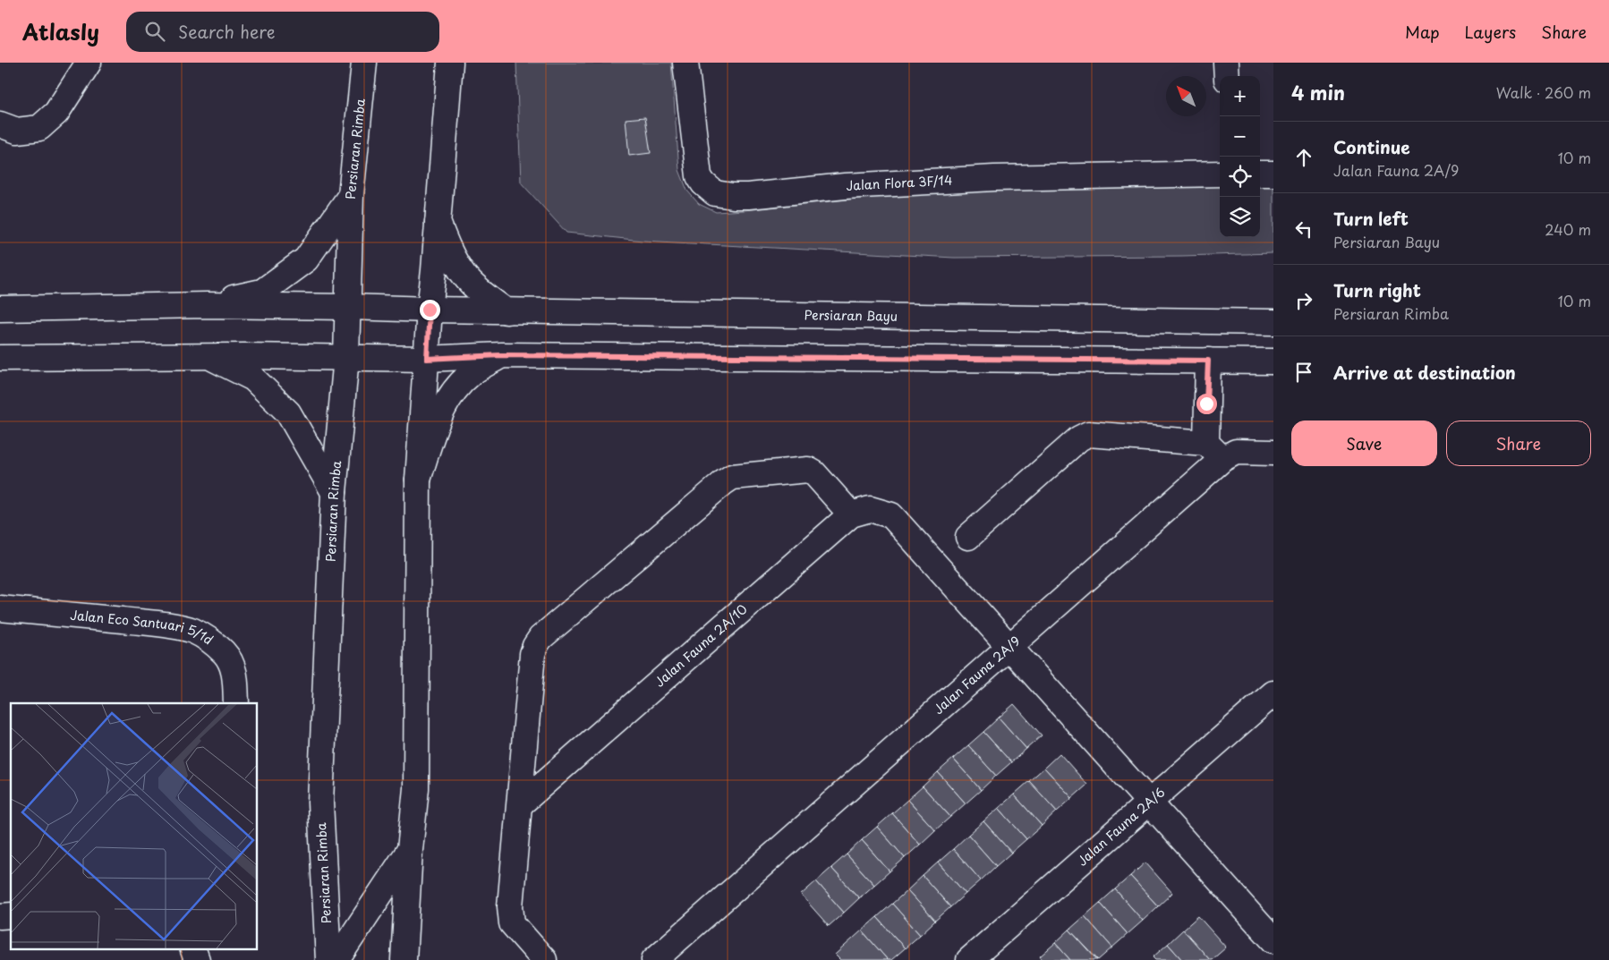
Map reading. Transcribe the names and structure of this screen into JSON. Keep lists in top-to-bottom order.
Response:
{
  "streets": {
    "street": [
      "Persiaran Rimba",
      "Jalan Flora 3F/14",
      "Persiaran Bayu",
      "Jalan Eco Santuari 5/1d",
      "Jalan Fauna 2A/10",
      "Jalan Fauna 2A/9",
      "Jalan Fauna 2A/6"
    ]
  },
  "crossings": [
    ["Persiaran Rimba", "Persiaran Bayu"]
  ],
  "north": "top left",
  "page": {
    "header": "Atlasly",
    "search": "Search here",
    "nav": ["Map", "Layers", "Share"],
    "heading": ["4 min", "Walk · 260 m"],
    "map_buttons": ["+", "−"],
    "list": [
      ["Continue", "Jalan Fauna 2A/9", "10 m"],
      ["Turn left", "Persiaran Bayu", "240 m"],
      ["Turn right", "Persiaran Rimba", "10 m"],
      "Arrive at destination"
    ],
    "buttons": ["Save", "Share"]
  }
}
